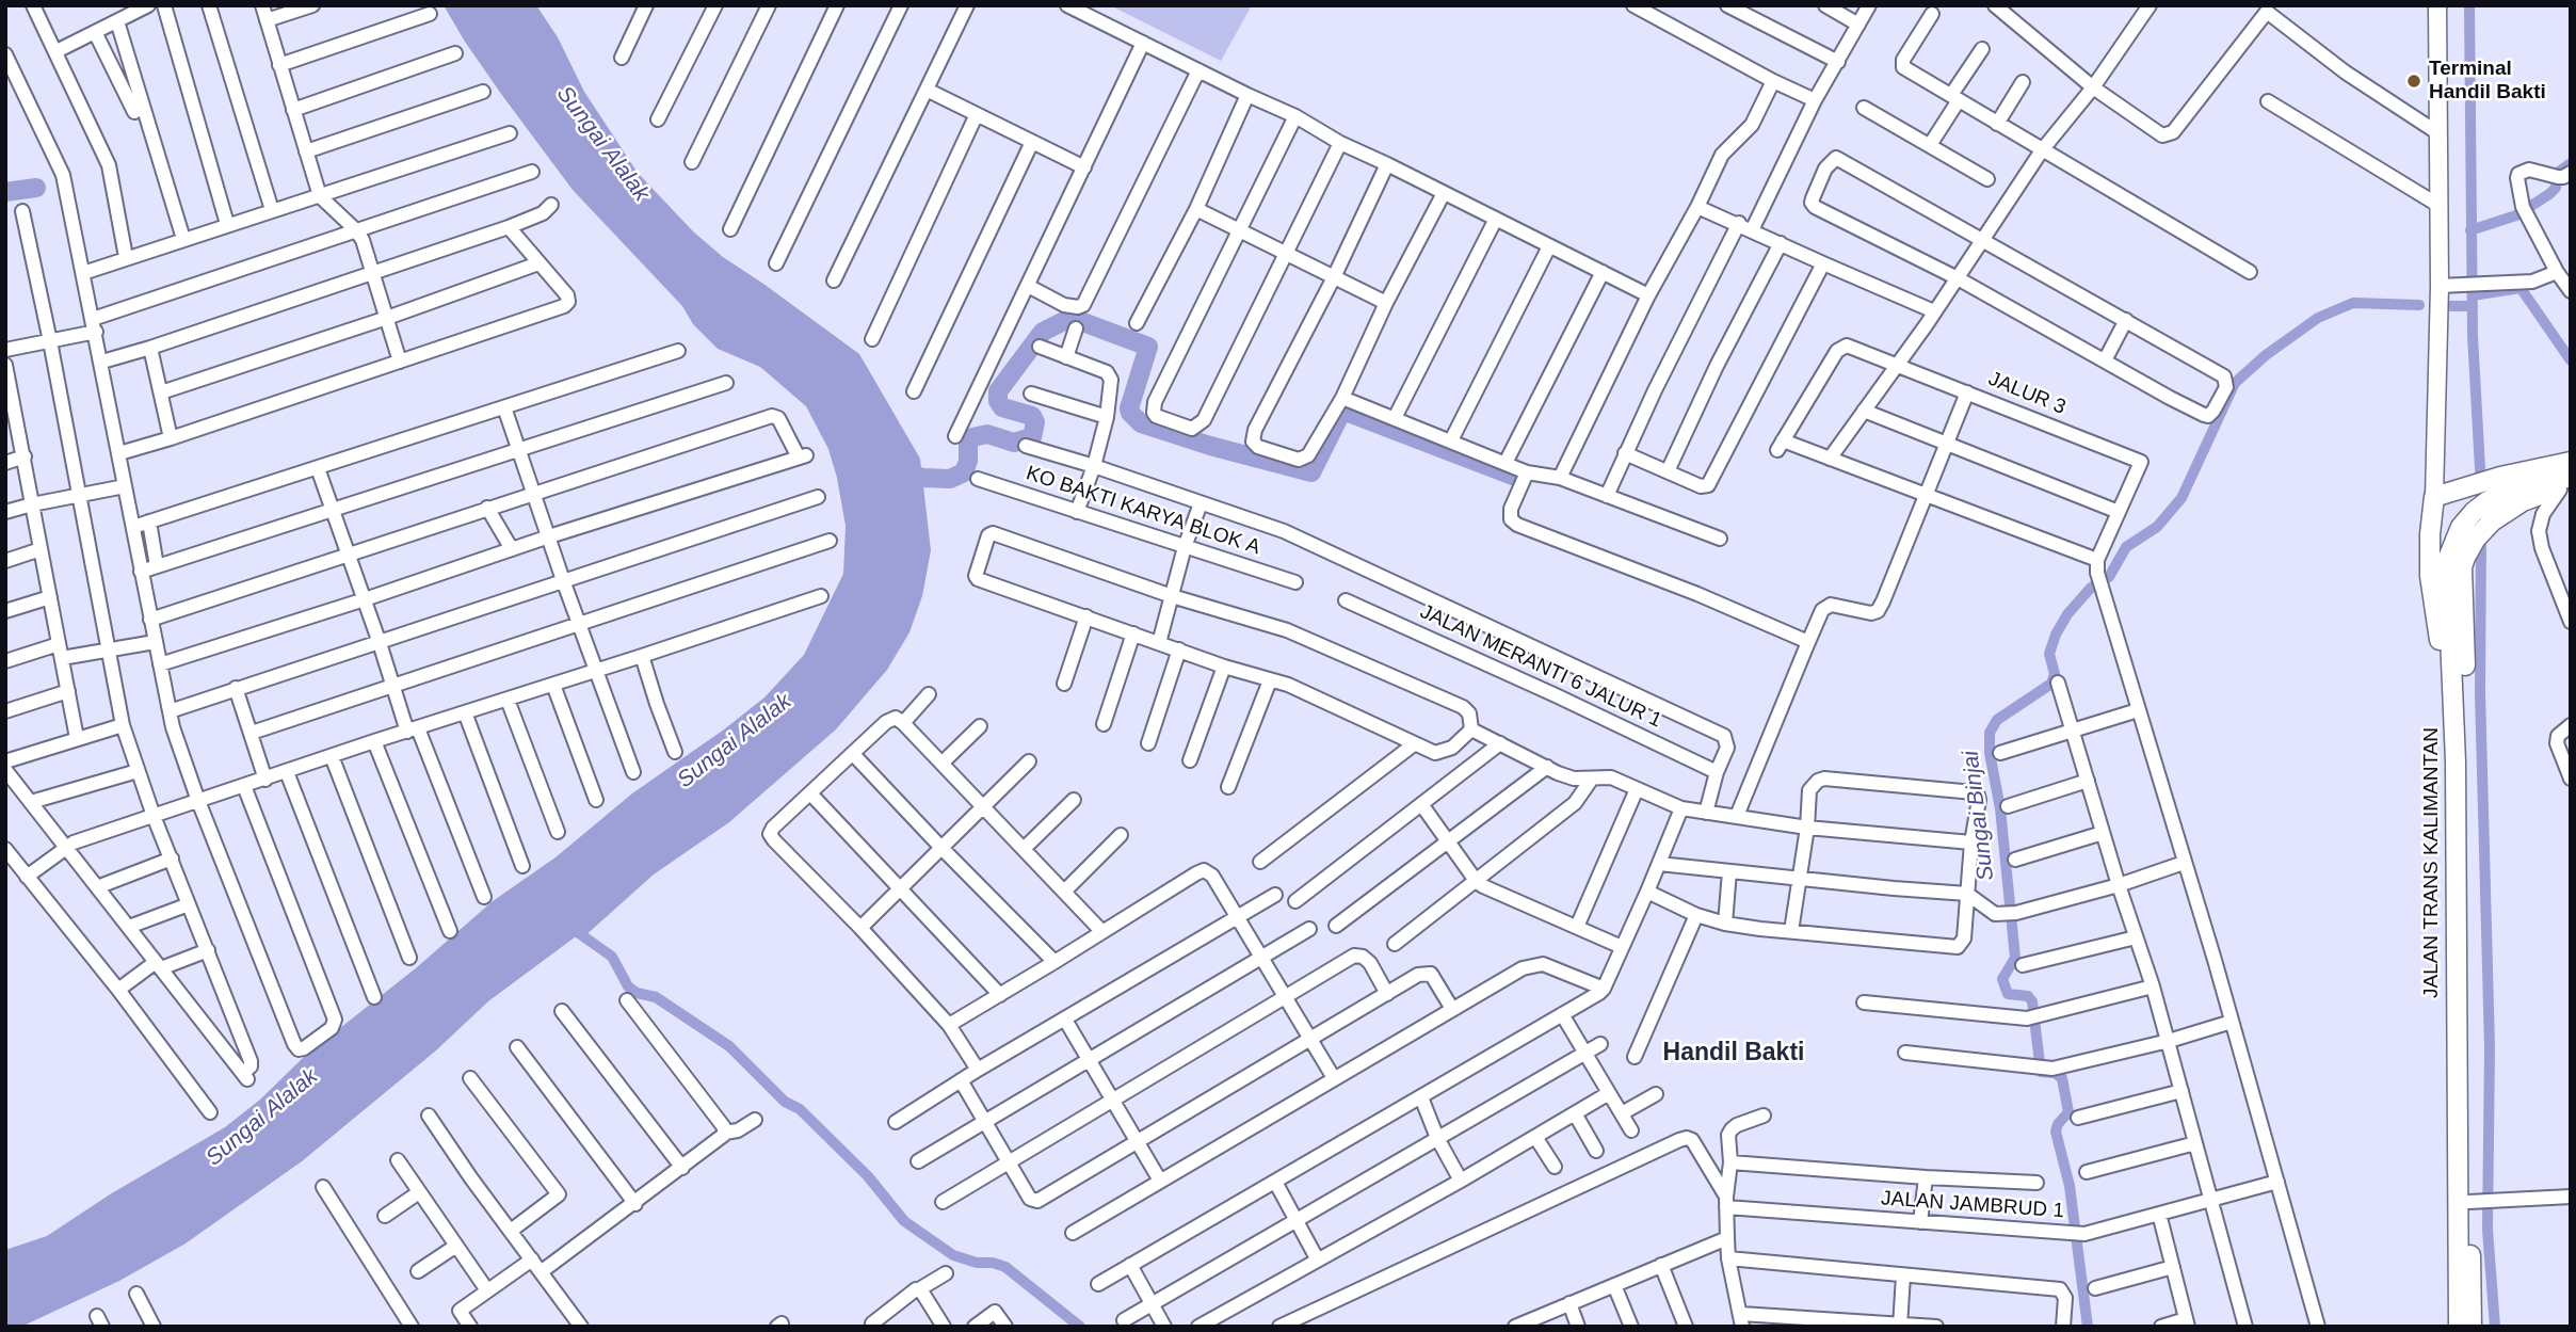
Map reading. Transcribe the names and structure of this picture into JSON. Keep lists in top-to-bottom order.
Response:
{
  "streets": {
    "highway": ["JALAN TRANS KALIMANTAN"],
    "street": [
      "JALUR 3",
      "KO BAKTI KARYA BLOK A",
      "JALAN MERANTI 6 JALUR 1",
      "JALAN JAMBRUD 1"
    ]
  },
  "districts": ["Handil Bakti"],
  "water": ["Sungai Alalak", "Sungai Binjai"],
  "places": ["Terminal Handil Bakti"]
}
